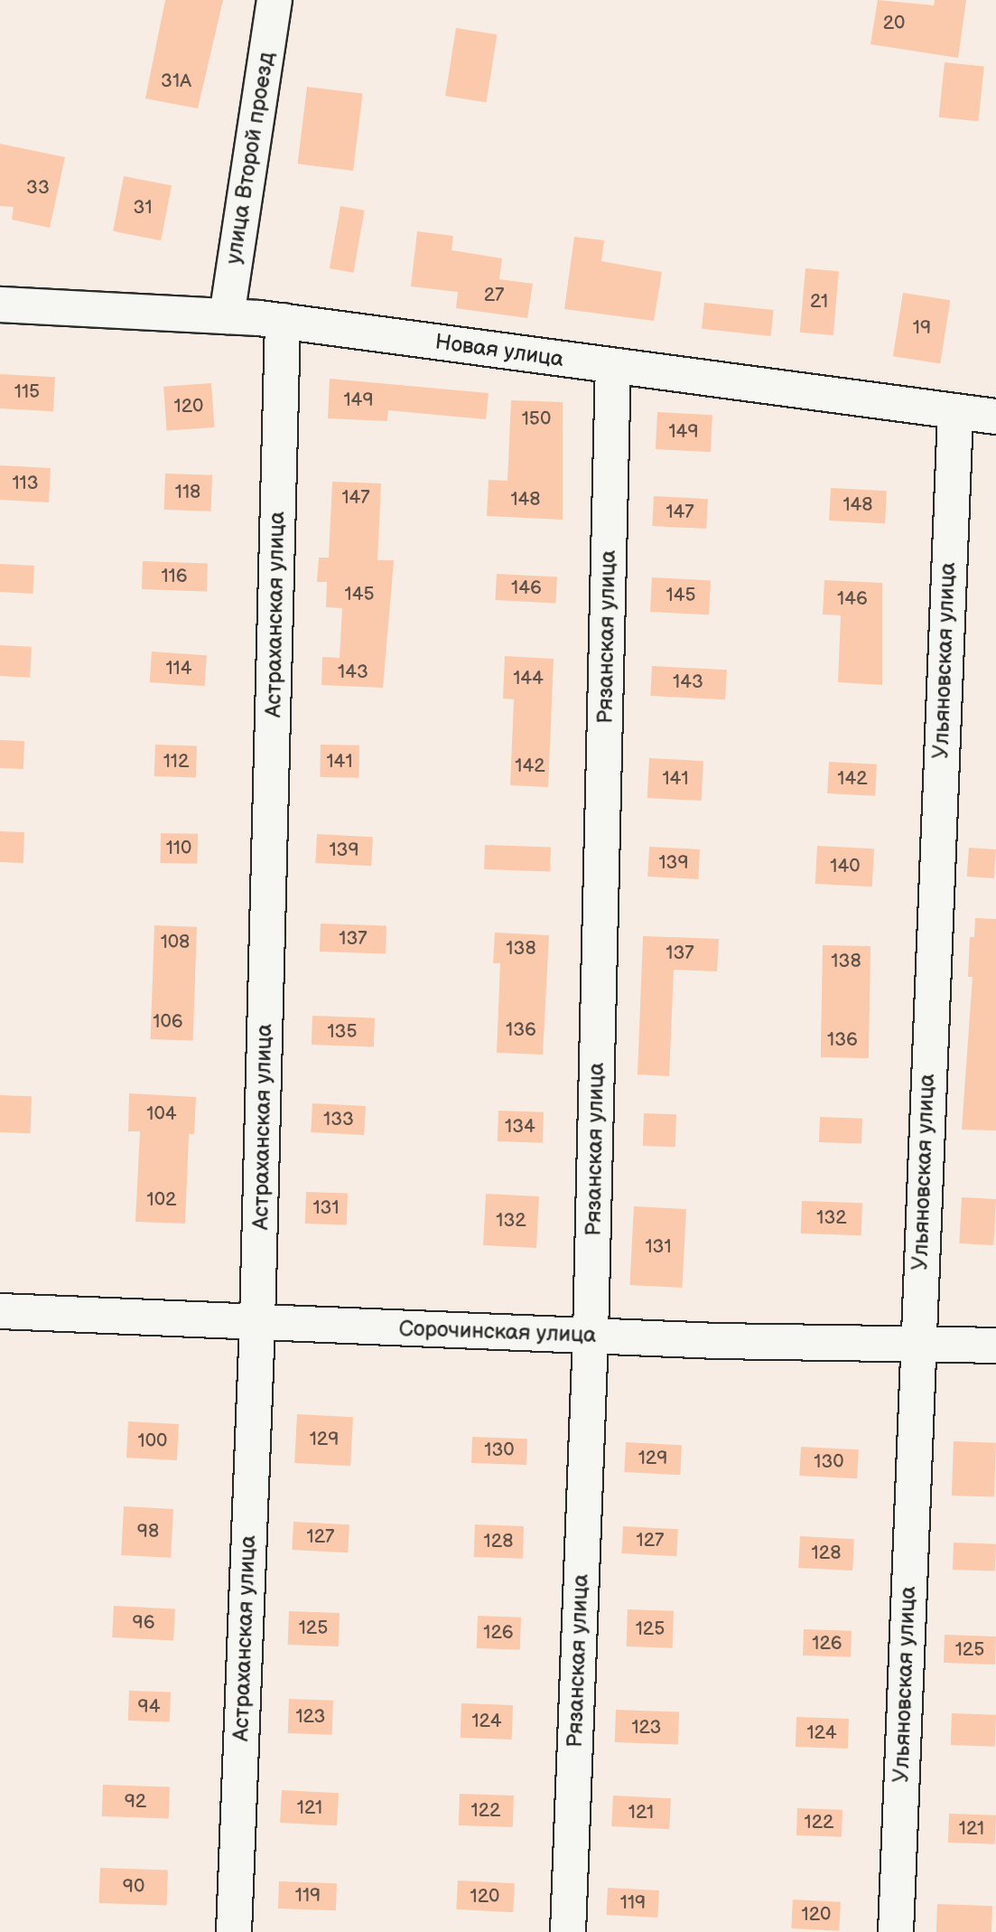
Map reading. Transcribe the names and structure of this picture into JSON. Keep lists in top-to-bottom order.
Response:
{
  "streets": {
    "street": [
      "улица Второй проезд",
      "Новая улица",
      "Астраханская улица",
      "Рязанская улица",
      "Ульяновская улица",
      "Сорочинская улица"
    ]
  },
  "crossings": [
    ["улица Второй проезд", "Новая улица"],
    ["Новая улица", "Астраханская улица"],
    ["Новая улица", "Рязанская улица"],
    ["Новая улица", "Ульяновская улица"],
    ["Астраханская улица", "Сорочинская улица"],
    ["Рязанская улица", "Сорочинская улица"],
    ["Ульяновская улица", "Сорочинская улица"]
  ],
  "house_numbers": [
    "20",
    "31А",
    "33",
    "31",
    "27",
    "21",
    "19",
    "115",
    "149",
    "120",
    "150",
    "149",
    "113",
    "118",
    "147",
    "148",
    "148",
    "147",
    "116",
    "146",
    "145",
    "145",
    "146",
    "114",
    "143",
    "144",
    "143",
    "112",
    "141",
    "142",
    "141",
    "142",
    "110",
    "139",
    "139",
    "140",
    "137",
    "108",
    "138",
    "137",
    "138",
    "106",
    "136",
    "135",
    "136",
    "104",
    "133",
    "134",
    "102",
    "131",
    "132",
    "132",
    "131",
    "129",
    "100",
    "130",
    "129",
    "130",
    "98",
    "127",
    "127",
    "128",
    "128",
    "96",
    "125",
    "125",
    "126",
    "126",
    "125",
    "94",
    "123",
    "124",
    "123",
    "124",
    "92",
    "121",
    "122",
    "121",
    "122",
    "121",
    "90",
    "119",
    "120",
    "119",
    "120"
  ]
}
